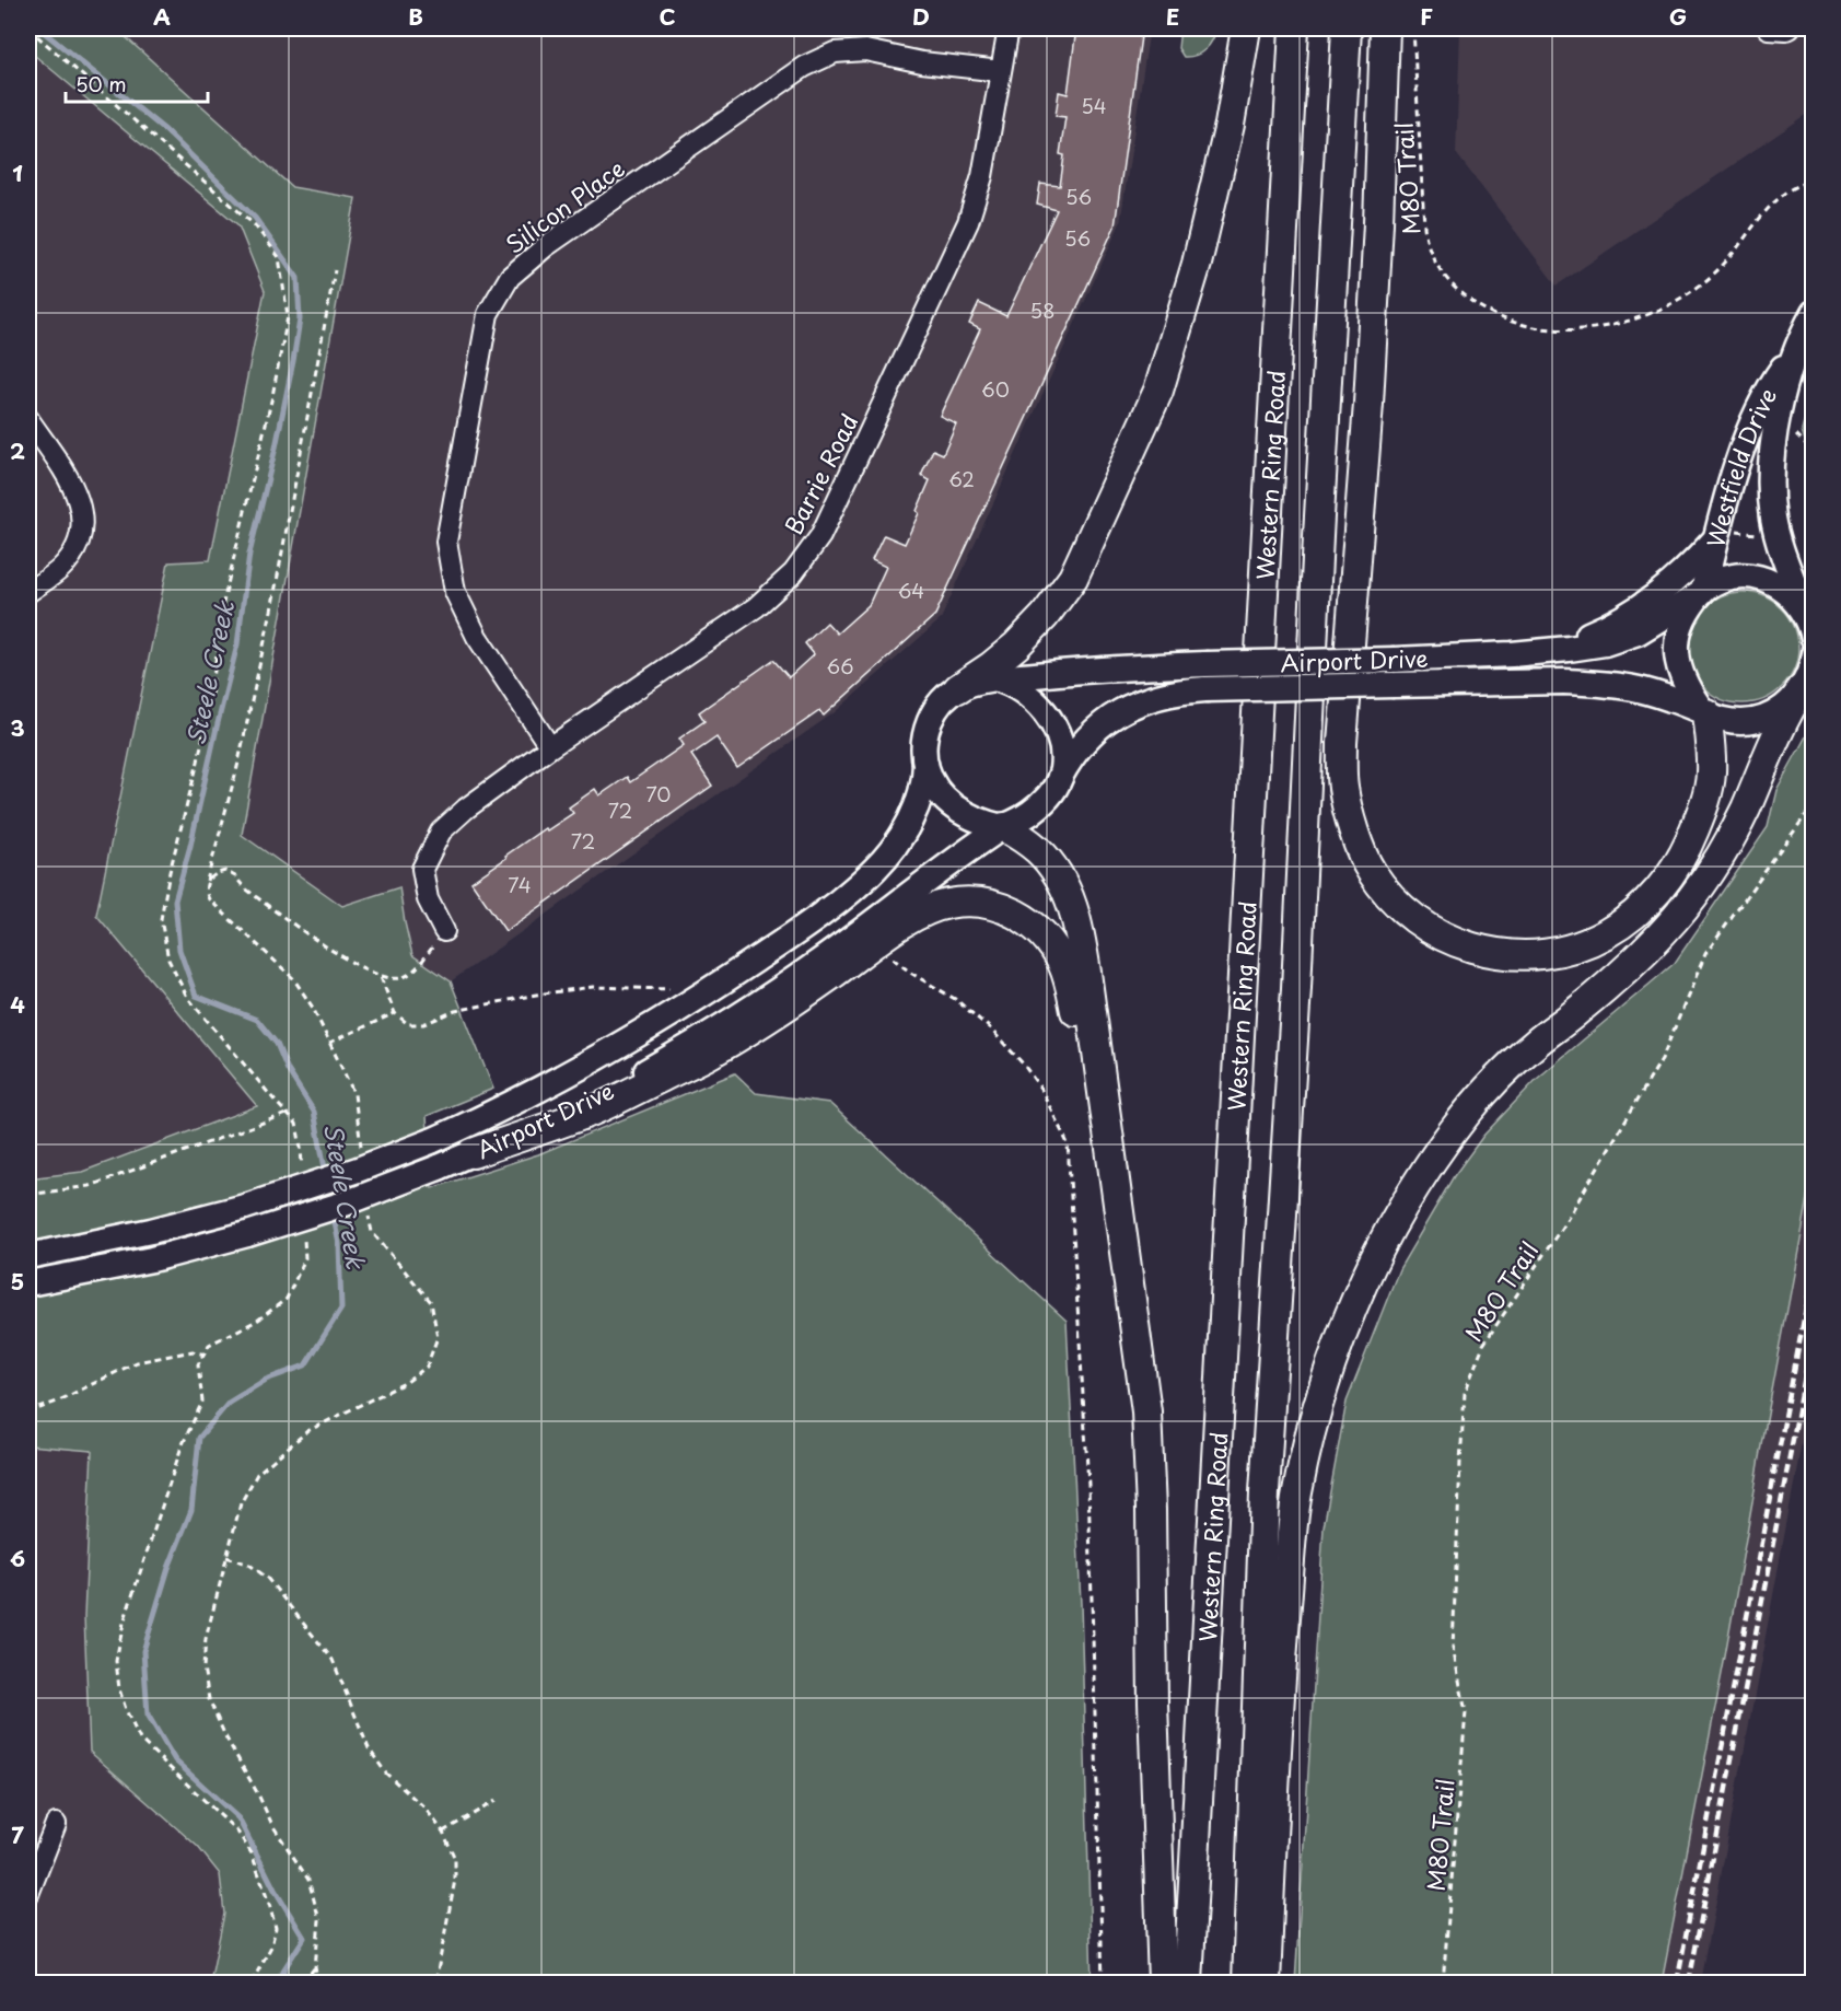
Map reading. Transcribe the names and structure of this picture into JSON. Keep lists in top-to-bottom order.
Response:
{
  "streets": {
    "highway": ["Western Ring Road"],
    "main road": ["Westfield Drive", "Airport Drive"],
    "street": ["Silicon Place", "Barrie Road"],
    "path": ["M80 Trail"]
  },
  "crossings": [
    ["Silicon Place", "Barrie Road"],
    ["Westfield Drive", "Airport Drive"]
  ],
  "water": ["Steele Creek"],
  "house_numbers": [
    "54",
    "56",
    "56",
    "58",
    "60",
    "62",
    "64",
    "66",
    "70",
    "72",
    "72",
    "74"
  ],
  "scale_bar": "50 m",
  "grid": {
    "columns": [
      "A",
      "B",
      "C",
      "D",
      "E",
      "F",
      "G"
    ],
    "rows": [
      "1",
      "2",
      "3",
      "4",
      "5",
      "6",
      "7"
    ]
  }
}
